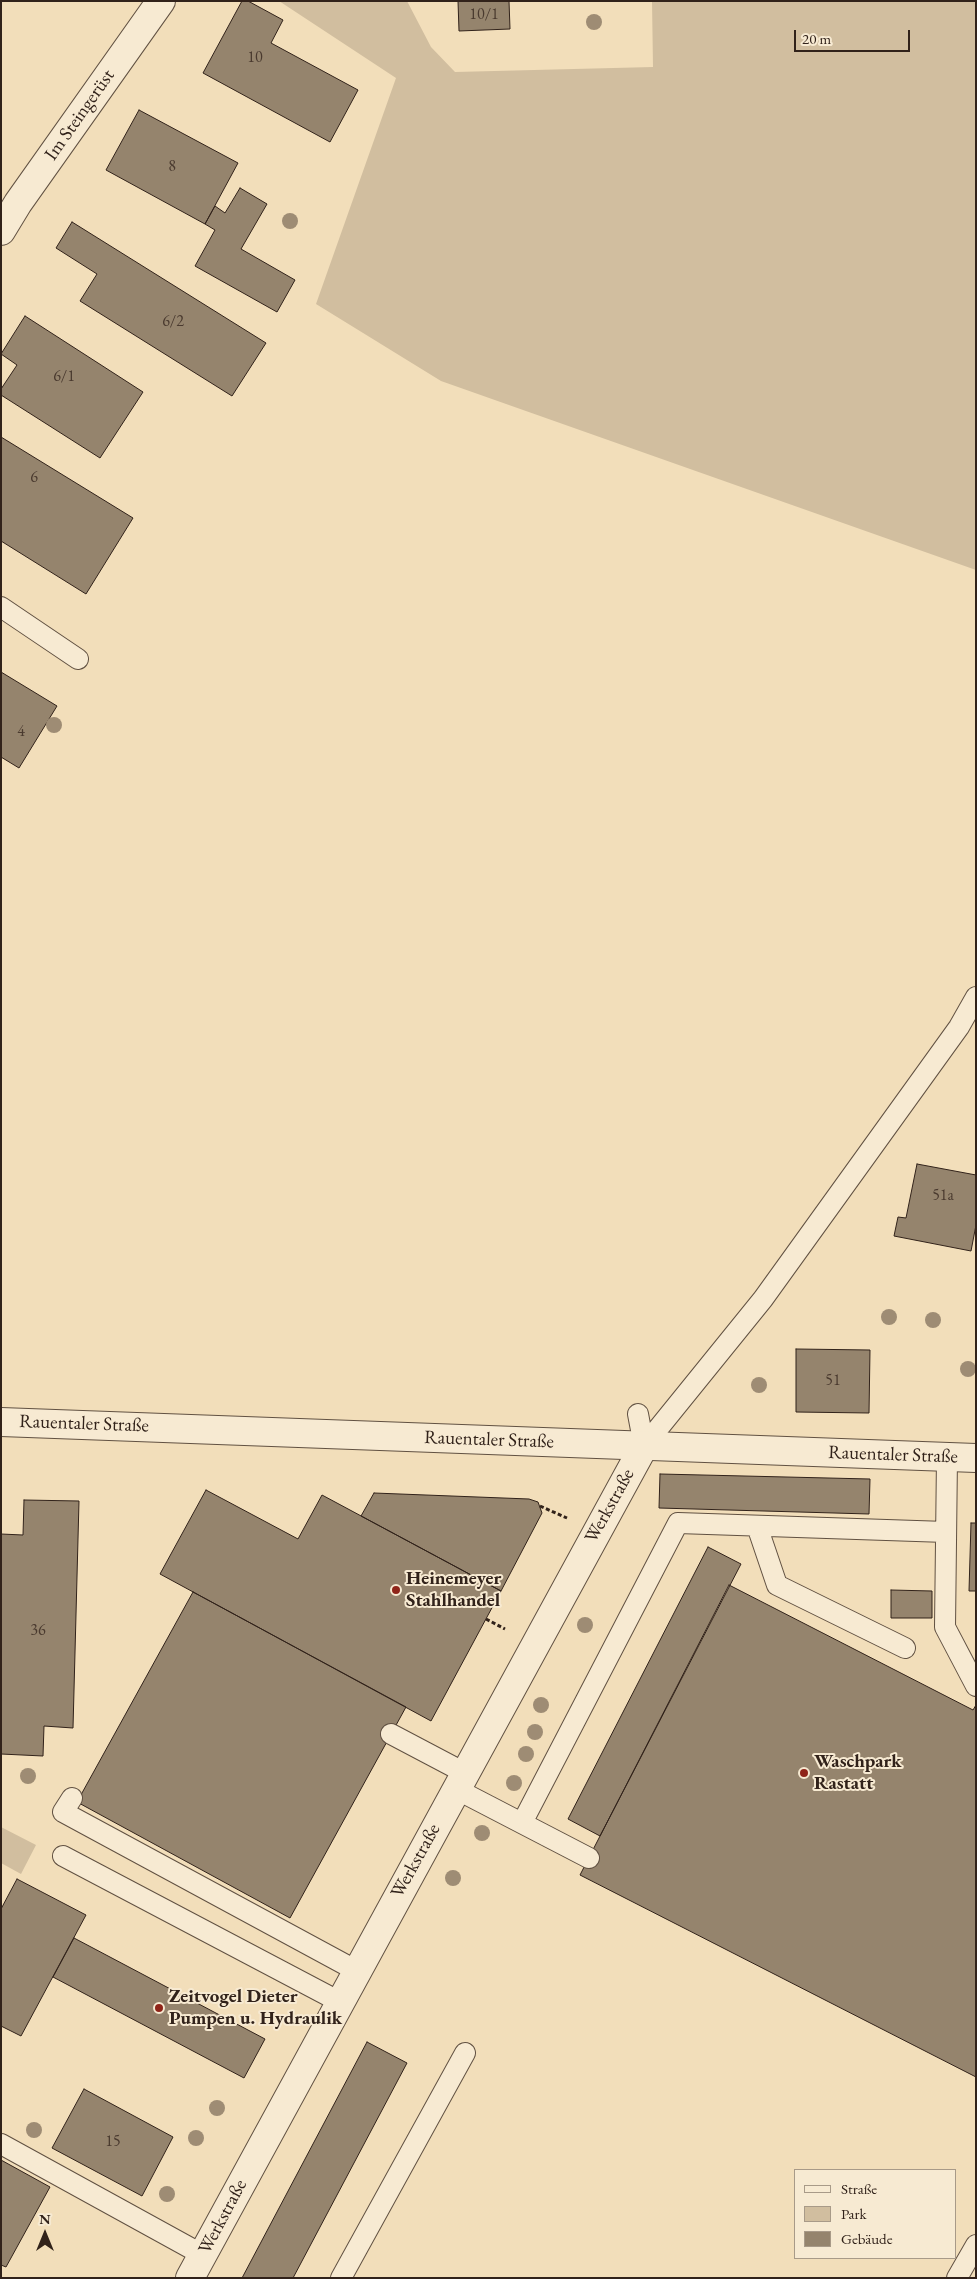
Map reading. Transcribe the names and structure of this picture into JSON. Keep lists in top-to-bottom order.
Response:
{
  "streets": {
    "street": ["Im Steingerüst", "Rauentaler Straße", "Werkstraße"]
  },
  "crossings": [
    ["Rauentaler Straße", "Werkstraße"]
  ],
  "places": ["Heinemeyer Stahlhandel", "Waschpark Rastatt", "Zeitvogel Dieter Pumpen u. Hydraulik"],
  "house_numbers": [
    "10/1",
    "10",
    "8",
    "6/2",
    "6/1",
    "6",
    "4",
    "51a",
    "51",
    "36",
    "15"
  ],
  "legend": ["Straße", "Park", "Gebäude"],
  "scale_bar": "20 m",
  "north": "top"
}
